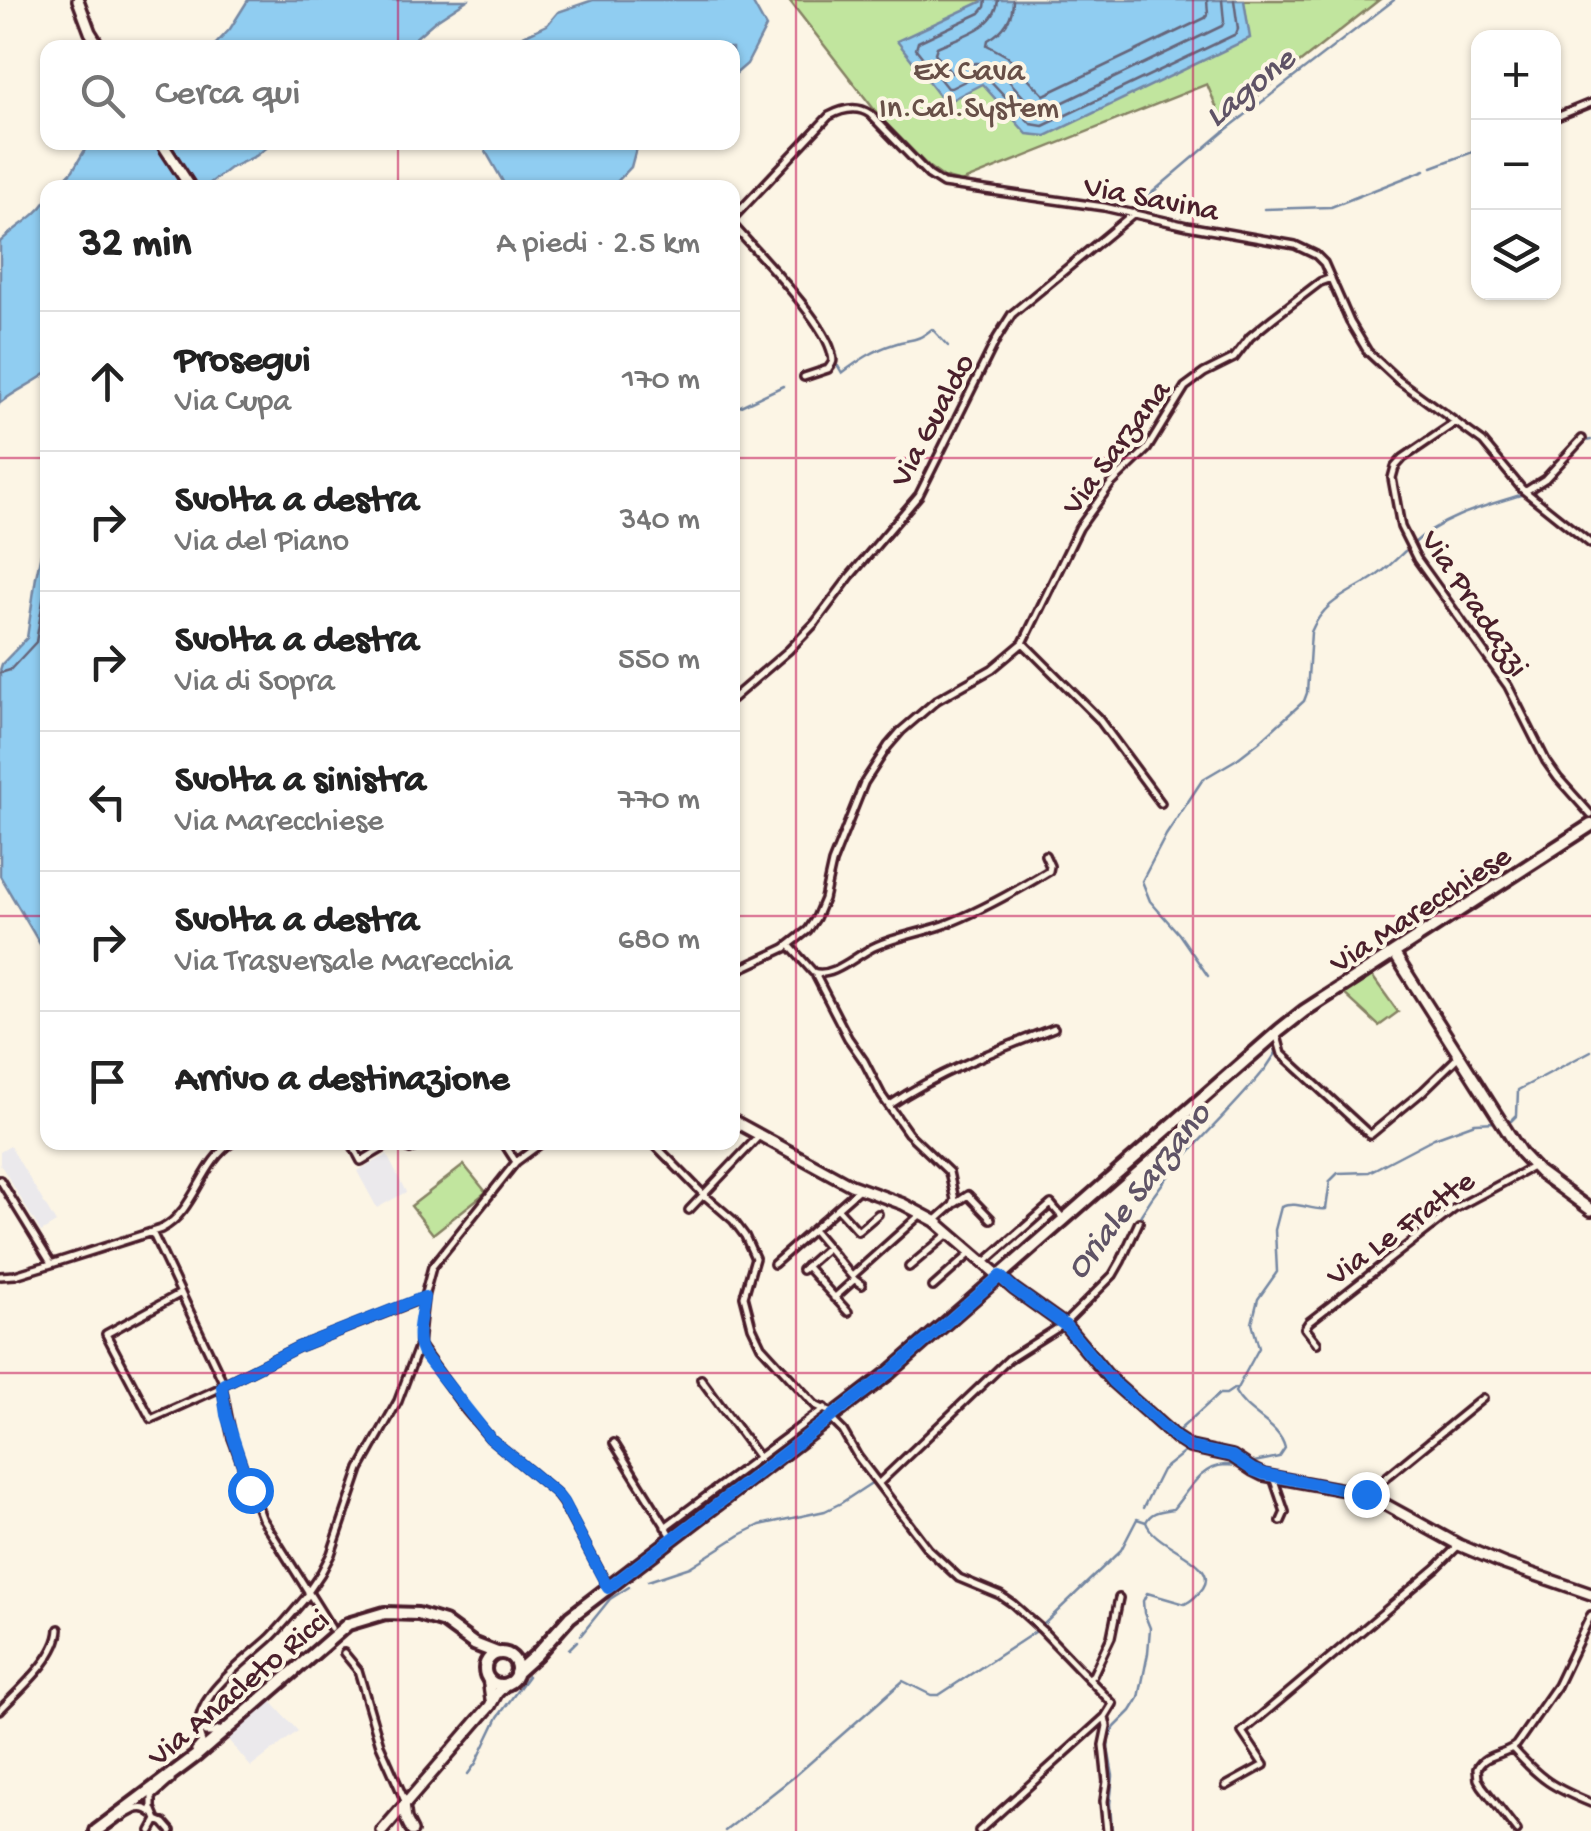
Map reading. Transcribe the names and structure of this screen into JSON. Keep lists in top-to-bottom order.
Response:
{
  "streets": {
    "main road": ["Via Marecchiese", "Via Anacleto Ricci"],
    "street": [
      "Via Savina",
      "Via Gualdo",
      "Via Sarzana",
      "Via Pradazzi",
      "Via Le Fratte"
    ]
  },
  "crossings": [
    ["Via Savina", "Via Gualdo"],
    ["Via Savina", "Via Sarzana"],
    ["Via Savina", "Via Pradazzi"],
    ["Via Marecchiese", "Via Anacleto Ricci"]
  ],
  "water": ["Lagone", "Oriale Sarzano"],
  "parks": ["Ex Cava In.Cal.System"],
  "page": {
    "map_buttons": ["+", "−"],
    "search": "Cerca qui",
    "heading": ["32 min", "A piedi · 2.5 km"],
    "list": [
      ["Prosegui", "Via Cupa", "170 m"],
      ["Svolta a destra", "Via del Piano", "340 m"],
      ["Svolta a destra", "Via di Sopra", "550 m"],
      ["Svolta a sinistra", "Via Marecchiese", "770 m"],
      ["Svolta a destra", "Via Trasversale Marecchia", "680 m"],
      "Arrivo a destinazione"
    ]
  }
}
